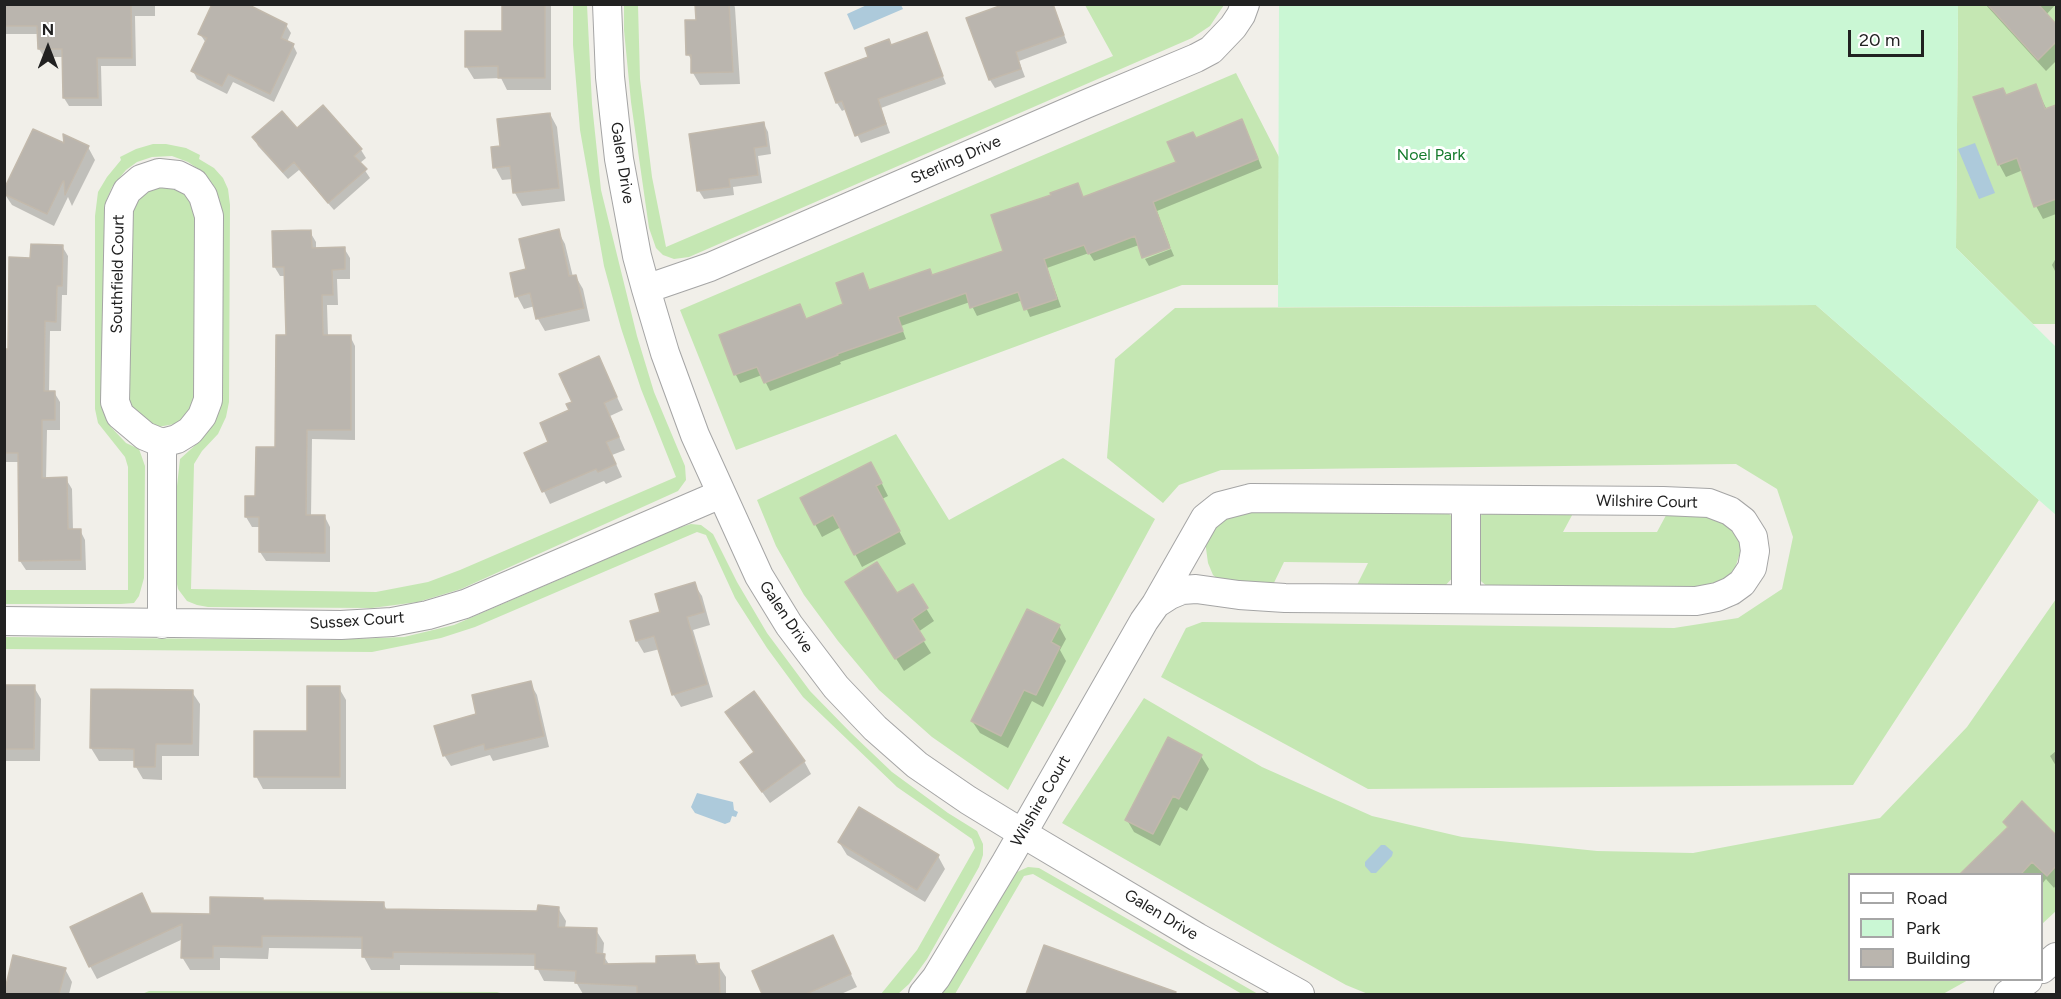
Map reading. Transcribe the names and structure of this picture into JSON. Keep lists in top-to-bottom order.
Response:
{
  "streets": {
    "street": [
      "Sterling Drive",
      "Galen Drive",
      "Southfield Court",
      "Wilshire Court",
      "Sussex Court"
    ]
  },
  "crossings": [
    ["Sterling Drive", "Galen Drive"],
    ["Galen Drive", "Wilshire Court"],
    ["Galen Drive", "Sussex Court"]
  ],
  "parks": ["Noel Park"],
  "legend": ["Road", "Park", "Building"],
  "scale_bar": "20 m",
  "north": "top"
}
